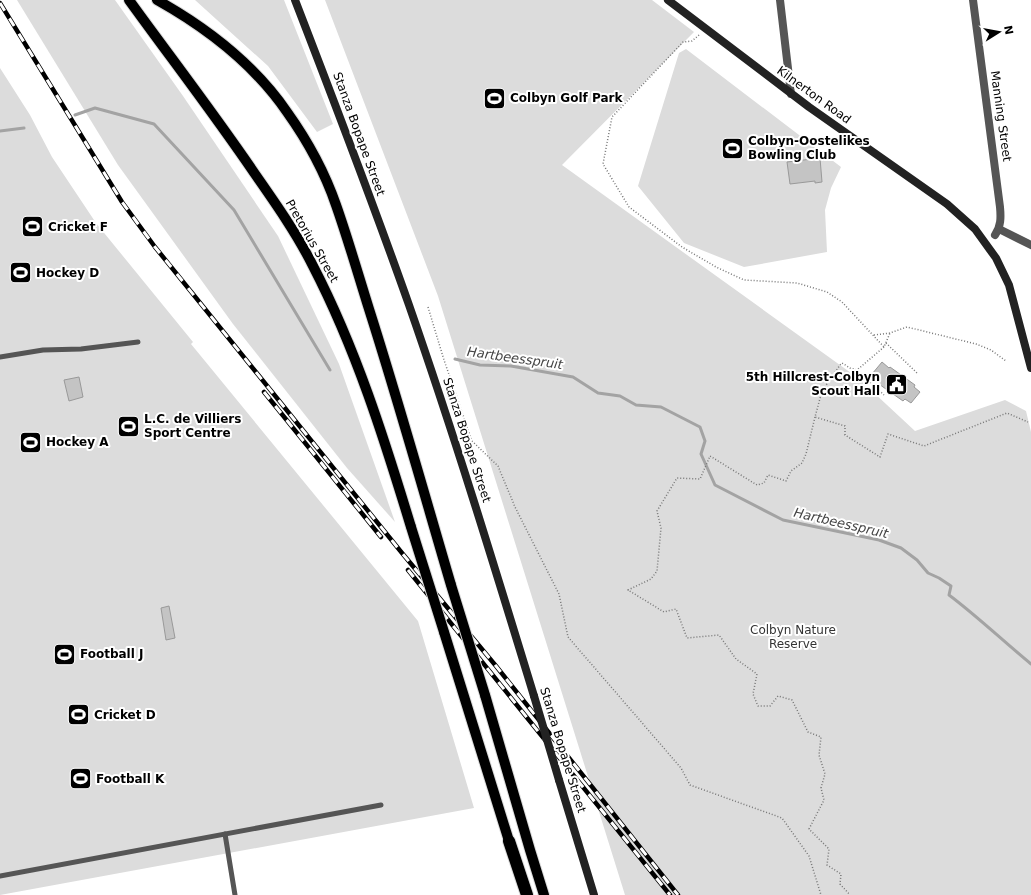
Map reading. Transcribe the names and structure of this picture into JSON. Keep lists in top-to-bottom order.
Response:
{
  "streets": {
    "main road": ["Kilnerton Road", "Stanza Bopape Street", "Pretorius Street"],
    "street": ["Manning Street"]
  },
  "water": ["Hartbeesspruit"],
  "parks": ["Colbyn Nature Reserve"],
  "places": {
    "sports": [
      "Colbyn Golf Park",
      "Colbyn-Oostelikes Bowling Club",
      "Cricket F",
      "Hockey D",
      "L.C. de Villiers Sport Centre",
      "Hockey A",
      "Football J",
      "Cricket D",
      "Football K"
    ],
    "public building": ["5th Hillcrest-Colbyn Scout Hall"]
  },
  "north": "right"
}
